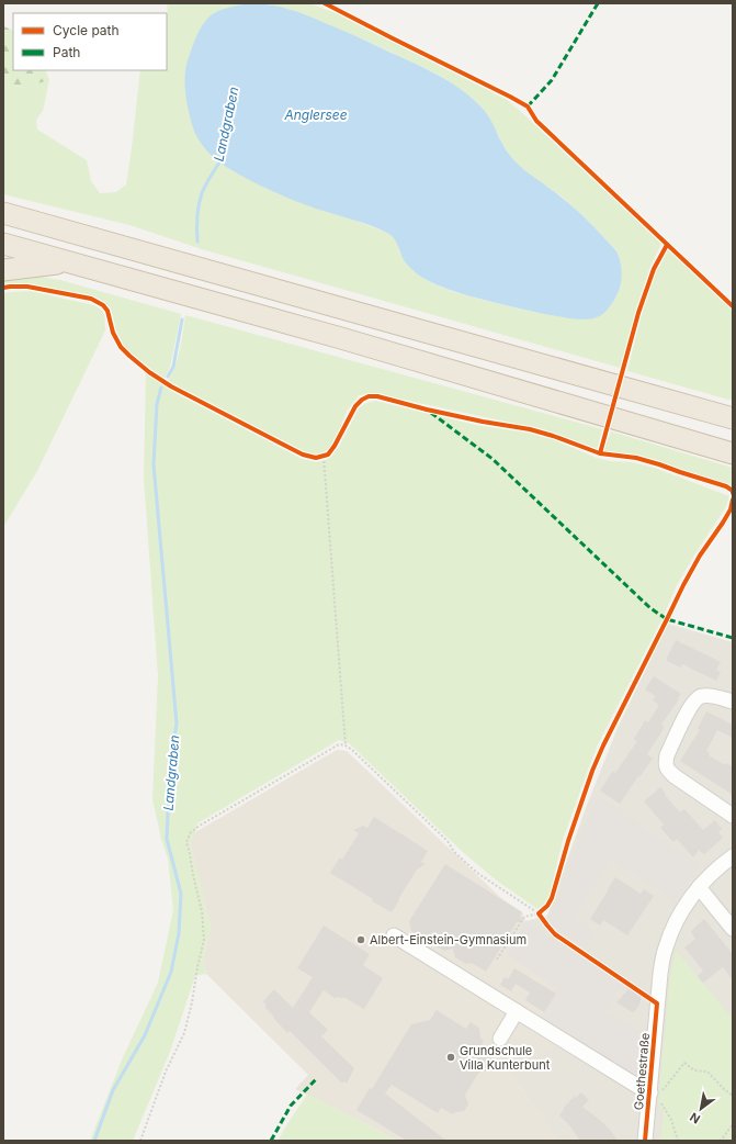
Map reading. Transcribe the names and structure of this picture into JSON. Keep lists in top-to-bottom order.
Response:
{
  "streets": {
    "street": ["Goethestraße"]
  },
  "water": ["Anglersee", "Landgraben"],
  "places": ["Albert-Einstein-Gymnasium", "Grundschule Villa Kunterbunt"],
  "legend": ["Cycle path", "Path"],
  "north": "bottom left"
}
